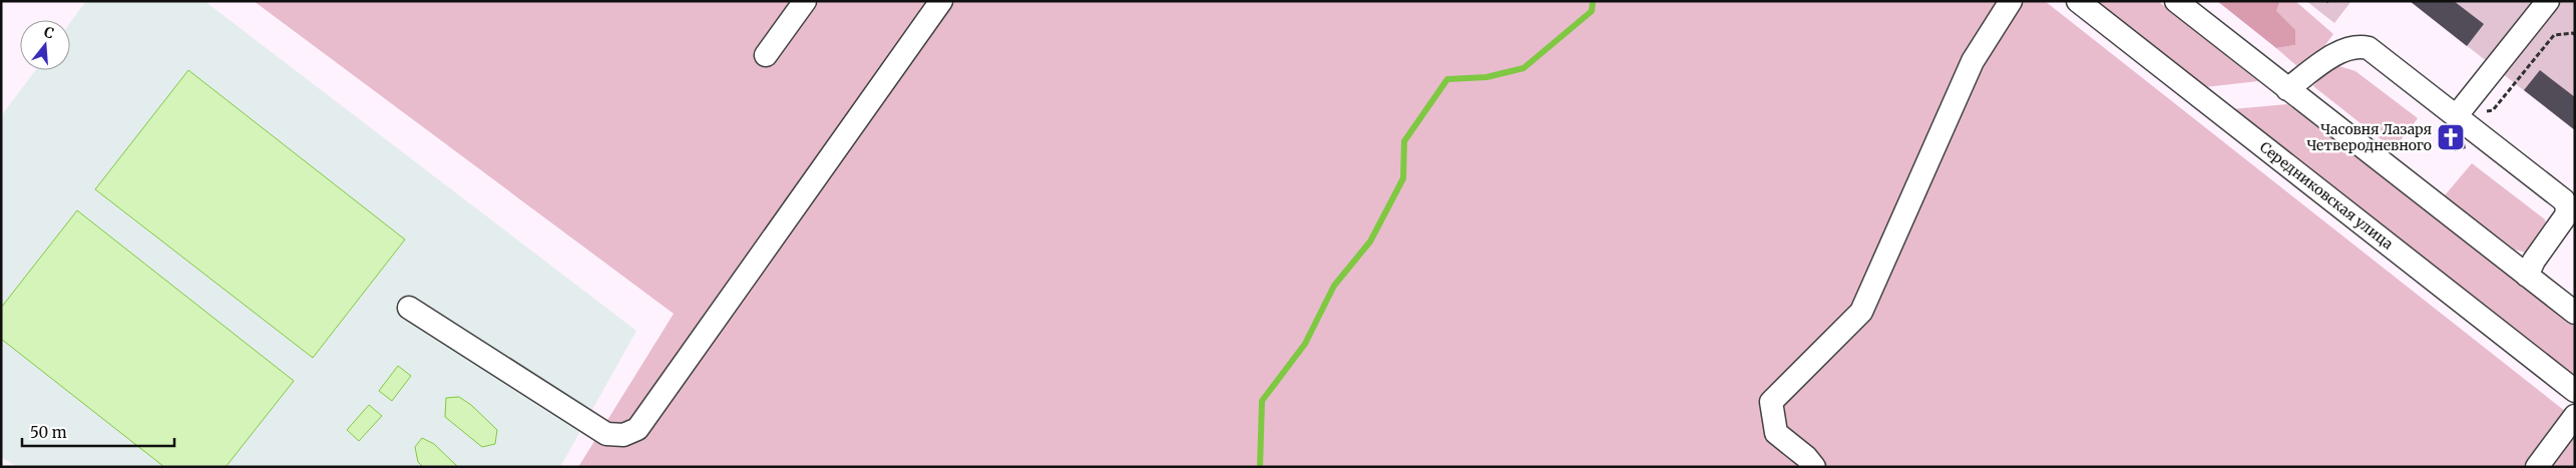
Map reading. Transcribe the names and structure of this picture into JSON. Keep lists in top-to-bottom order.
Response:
{
  "streets": {
    "street": ["Середниковская улица"]
  },
  "places": {
    "church": ["Часовня Лазаря Четверодневного"]
  },
  "scale_bar": "50 m",
  "north": "top"
}
